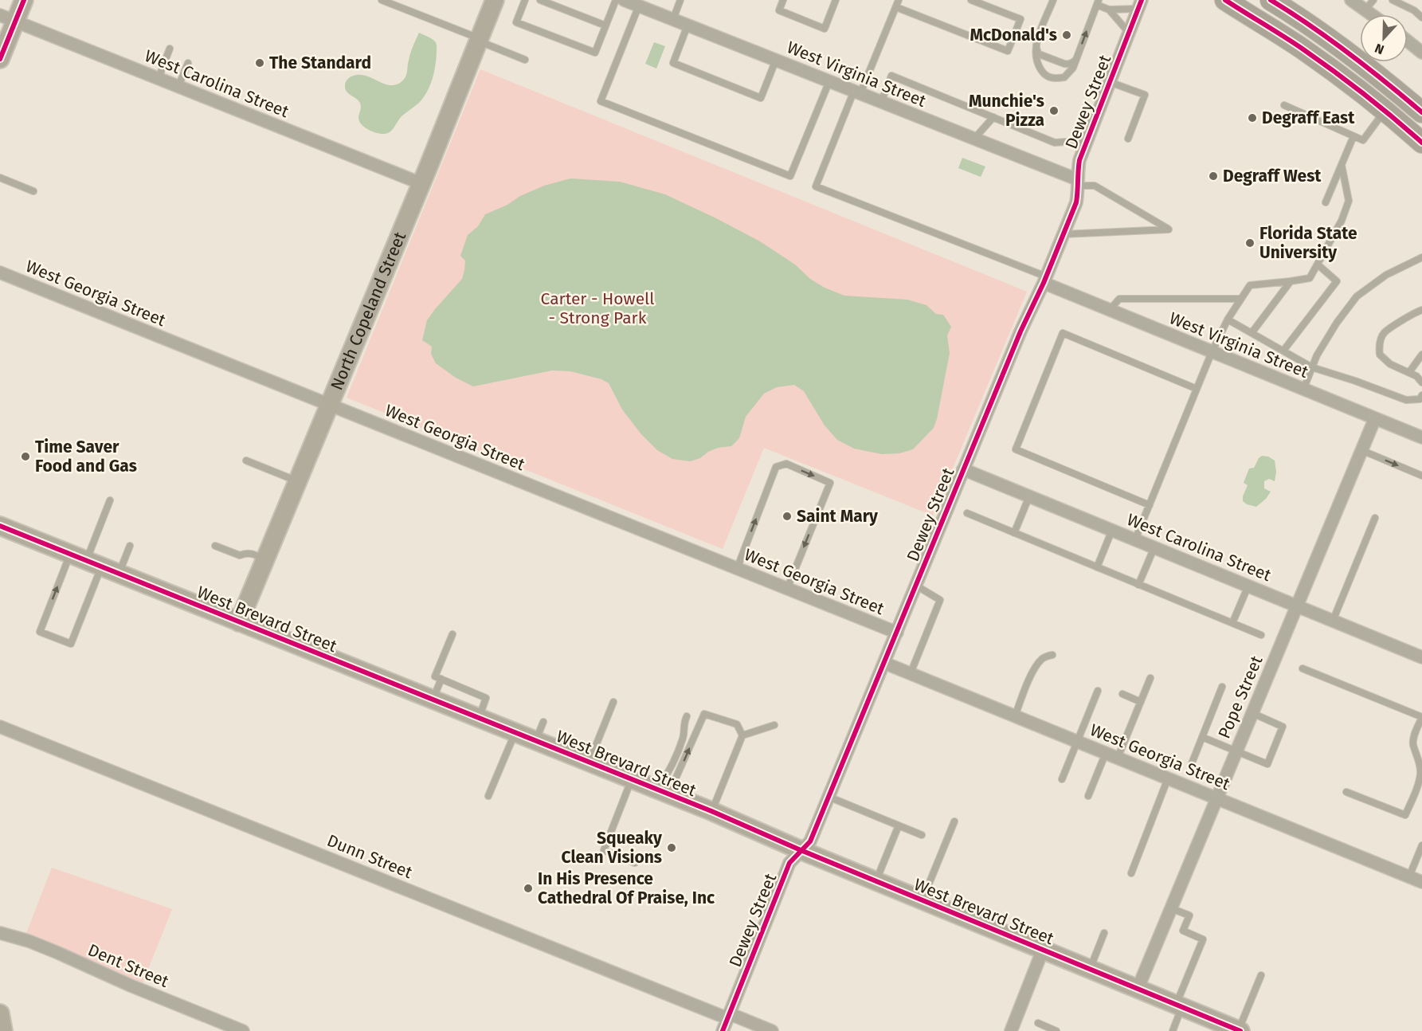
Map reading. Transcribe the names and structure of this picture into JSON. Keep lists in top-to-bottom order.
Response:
{
  "streets": {
    "street": [
      "West Virginia Street",
      "West Carolina Street",
      "Dewey Street",
      "West Georgia Street",
      "North Copeland Street",
      "West Brevard Street",
      "Pope Street",
      "Dunn Street",
      "Dent Street"
    ]
  },
  "crossings": [
    ["West Virginia Street", "Dewey Street"],
    ["West Virginia Street", "Pope Street"],
    ["West Carolina Street", "Dewey Street"],
    ["West Carolina Street", "North Copeland Street"],
    ["West Carolina Street", "Pope Street"],
    ["Dewey Street", "West Georgia Street"],
    ["Dewey Street", "West Brevard Street"],
    ["Dewey Street", "Dunn Street"],
    ["West Georgia Street", "North Copeland Street"],
    ["West Georgia Street", "Pope Street"],
    ["North Copeland Street", "West Brevard Street"],
    ["West Brevard Street", "Pope Street"]
  ],
  "parks": ["Carter - Howell - Strong Park"],
  "places": [
    "McDonald's",
    "The Standard",
    "Munchie's Pizza",
    "Degraff East",
    "Degraff West",
    "Florida State University",
    "Time Saver Food and Gas",
    "Saint Mary",
    "Squeaky Clean Visions",
    "In His Presence Cathedral Of Praise, Inc"
  ],
  "north": "bottom"
}
